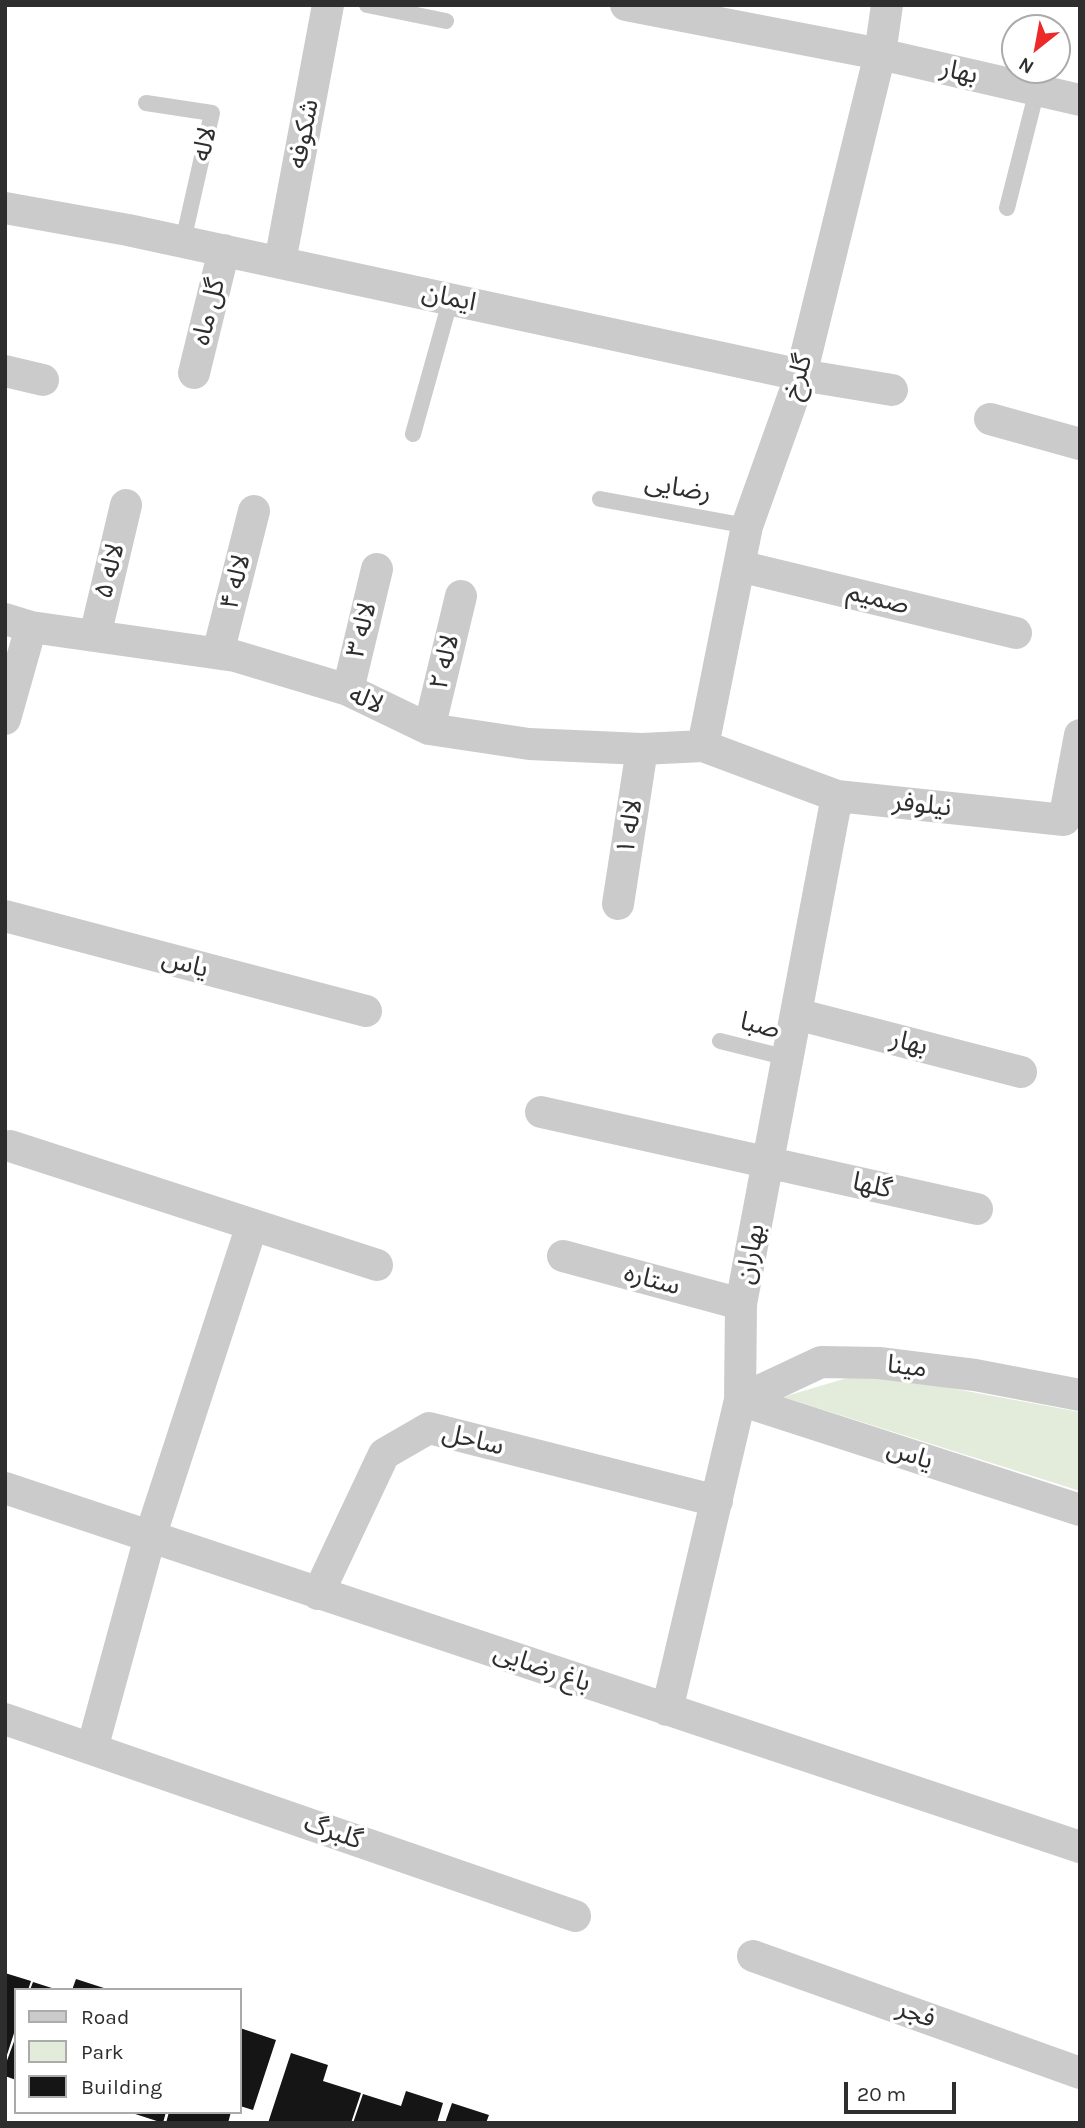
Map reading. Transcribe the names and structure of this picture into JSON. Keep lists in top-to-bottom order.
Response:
{
  "streets": {
    "street": [
      "بهار",
      "شکوفه",
      "لاله",
      "ایمان",
      "گل ماه",
      "گلرخ",
      "لاله ۵",
      "لاله ۴",
      "صمیم",
      "لاله ۳",
      "لاله ۲",
      "نیلوفر",
      "لاله ۱",
      "یاس",
      "گلها",
      "بهاران",
      "ستاره",
      "مینا",
      "ساحل",
      "باغ رضایی",
      "گلبرگ",
      "فجر"
    ],
    "lane": ["رضایی", "صبا"]
  },
  "crossings": [
    ["بهار", "گلرخ"],
    ["بهار", "بهاران"],
    ["شکوفه", "ایمان"],
    ["لاله", "ایمان"],
    ["لاله", "گلرخ"],
    ["لاله", "لاله ۵"],
    ["لاله", "لاله ۴"],
    ["لاله", "لاله ۳"],
    ["لاله", "لاله ۲"],
    ["لاله", "نیلوفر"],
    ["لاله", "لاله ۱"],
    ["ایمان", "گل ماه"],
    ["ایمان", "گلرخ"],
    ["گلرخ", "رضایی"],
    ["گلرخ", "صمیم"],
    ["گلرخ", "نیلوفر"],
    ["نیلوفر", "بهاران"],
    ["یاس", "بهاران"],
    ["یاس", "مینا"],
    ["صبا", "بهاران"],
    ["گلها", "بهاران"],
    ["بهاران", "ستاره"],
    ["بهاران", "مینا"],
    ["بهاران", "ساحل"],
    ["بهاران", "باغ رضایی"],
    ["ساحل", "باغ رضایی"]
  ],
  "legend": ["Road", "Park", "Building"],
  "scale_bar": "20 m",
  "north": "bottom left"
}
